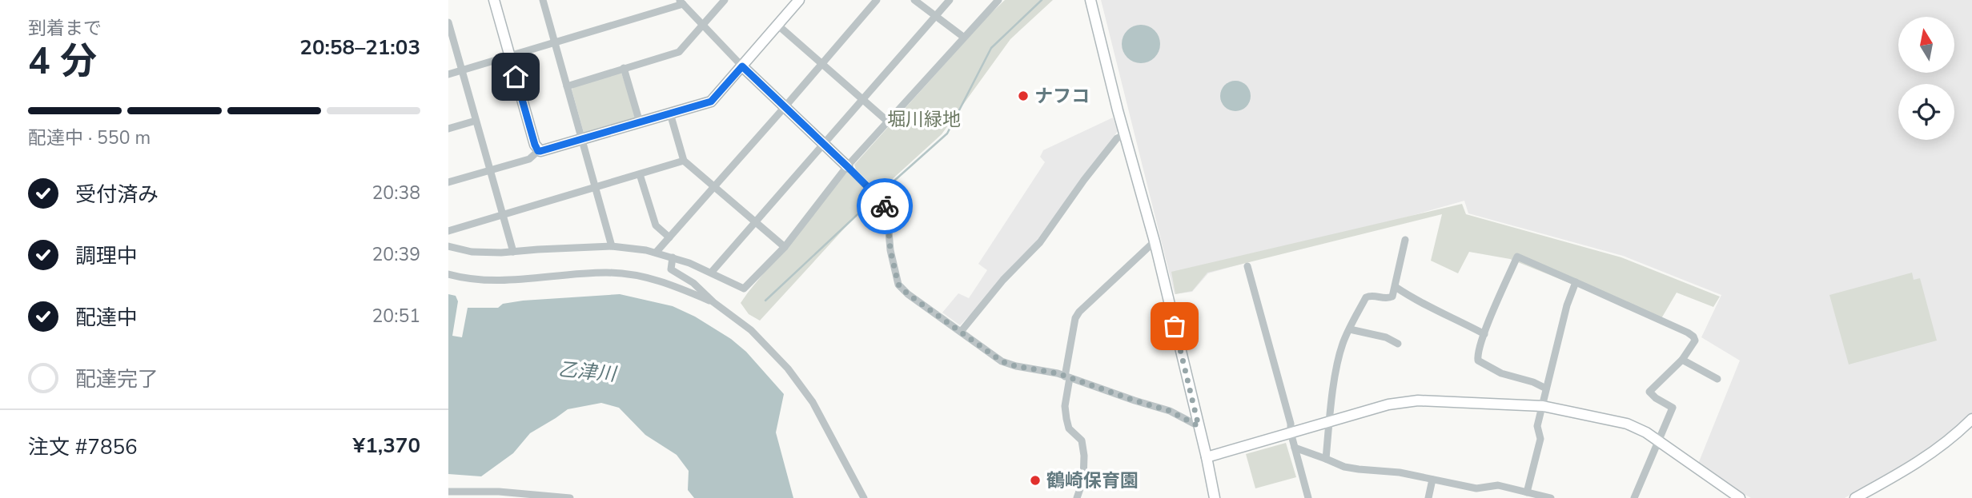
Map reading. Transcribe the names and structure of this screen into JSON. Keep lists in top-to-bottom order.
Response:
{
  "water": ["乙津川"],
  "parks": ["堀川緑地"],
  "places": ["ナフコ", "鶴崎保育園"],
  "north": "top",
  "page": {
    "heading": ["4 分", "到着まで", "20:58–21:03"],
    "panel": ["注文 #7856", "¥1,370"],
    "bar": "配達中 · 550 m",
    "list": [
      ["受付済み", "20:38"],
      ["調理中", "20:39"],
      ["配達中", "20:51"],
      "配達完了"
    ]
  }
}
